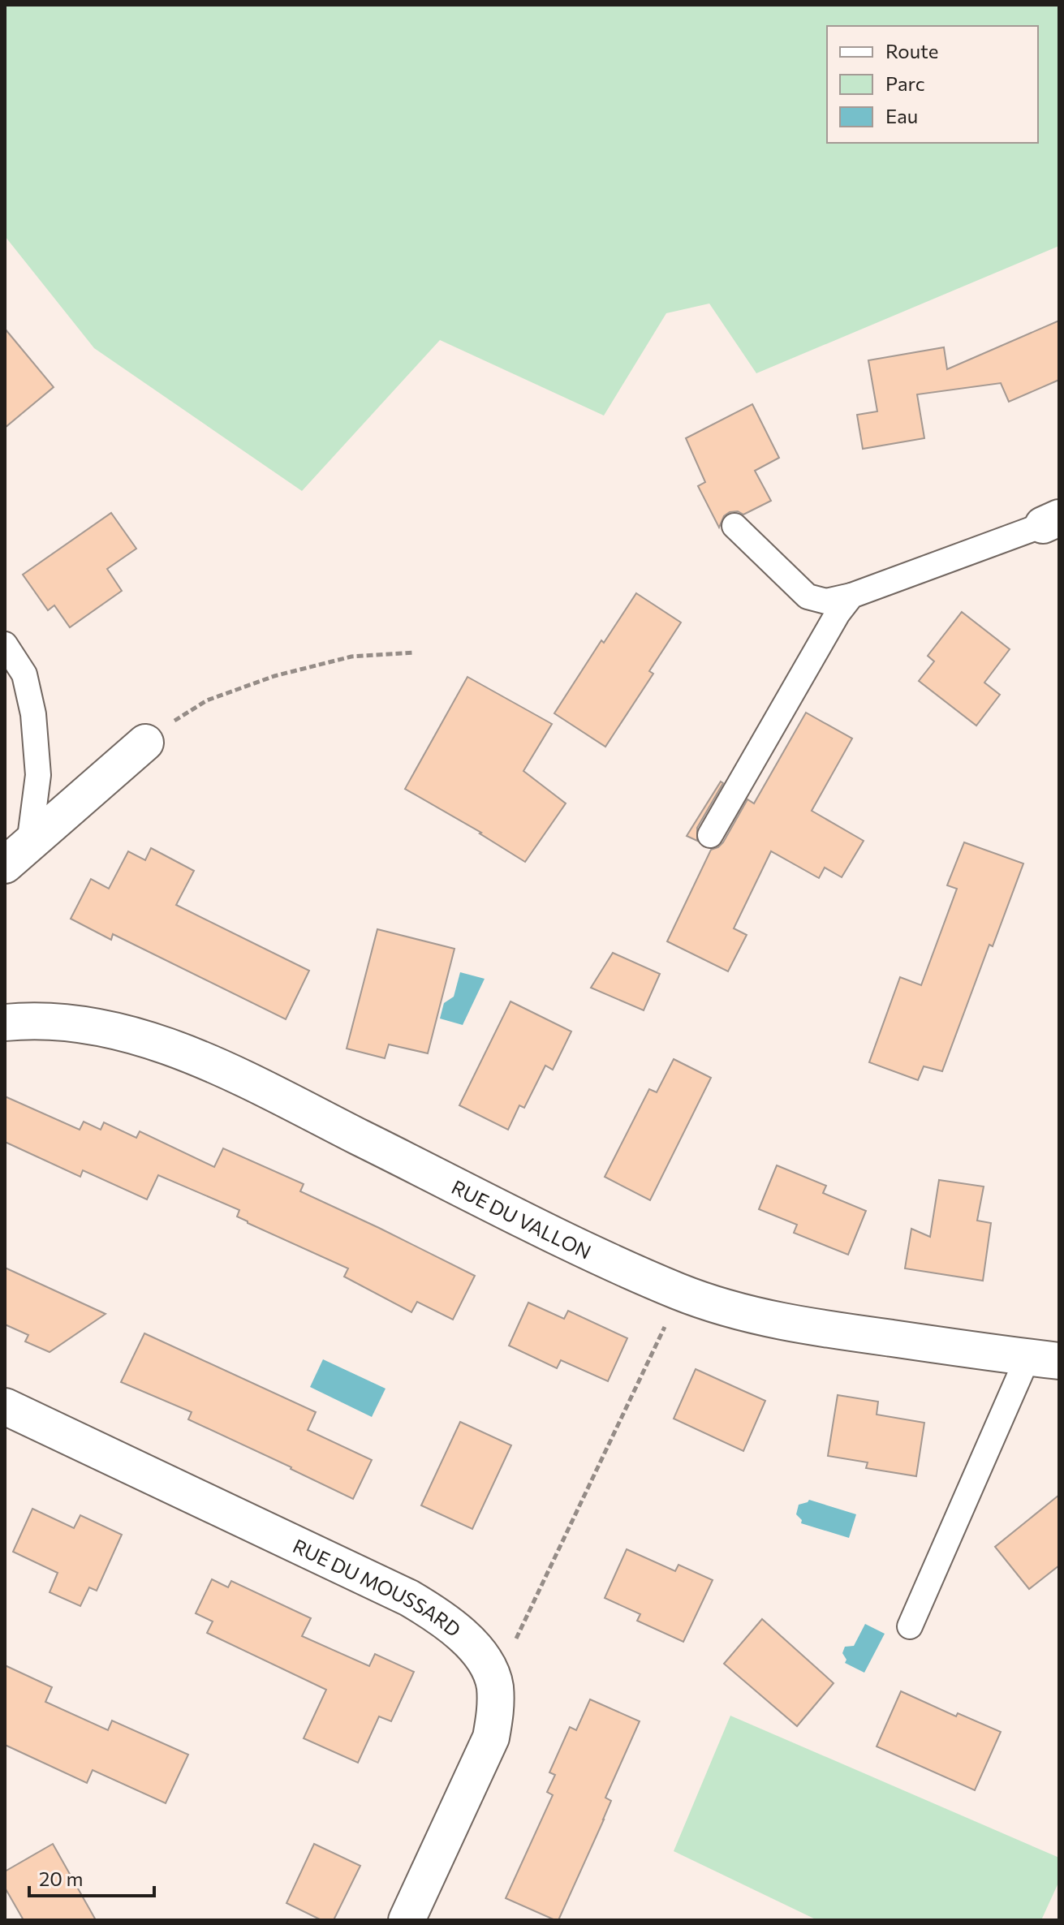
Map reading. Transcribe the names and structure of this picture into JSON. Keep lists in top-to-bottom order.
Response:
{
  "streets": {
    "street": ["RUE DU VALLON", "RUE DU MOUSSARD"]
  },
  "legend": ["Route", "Parc", "Eau"],
  "scale_bar": "20 m"
}
